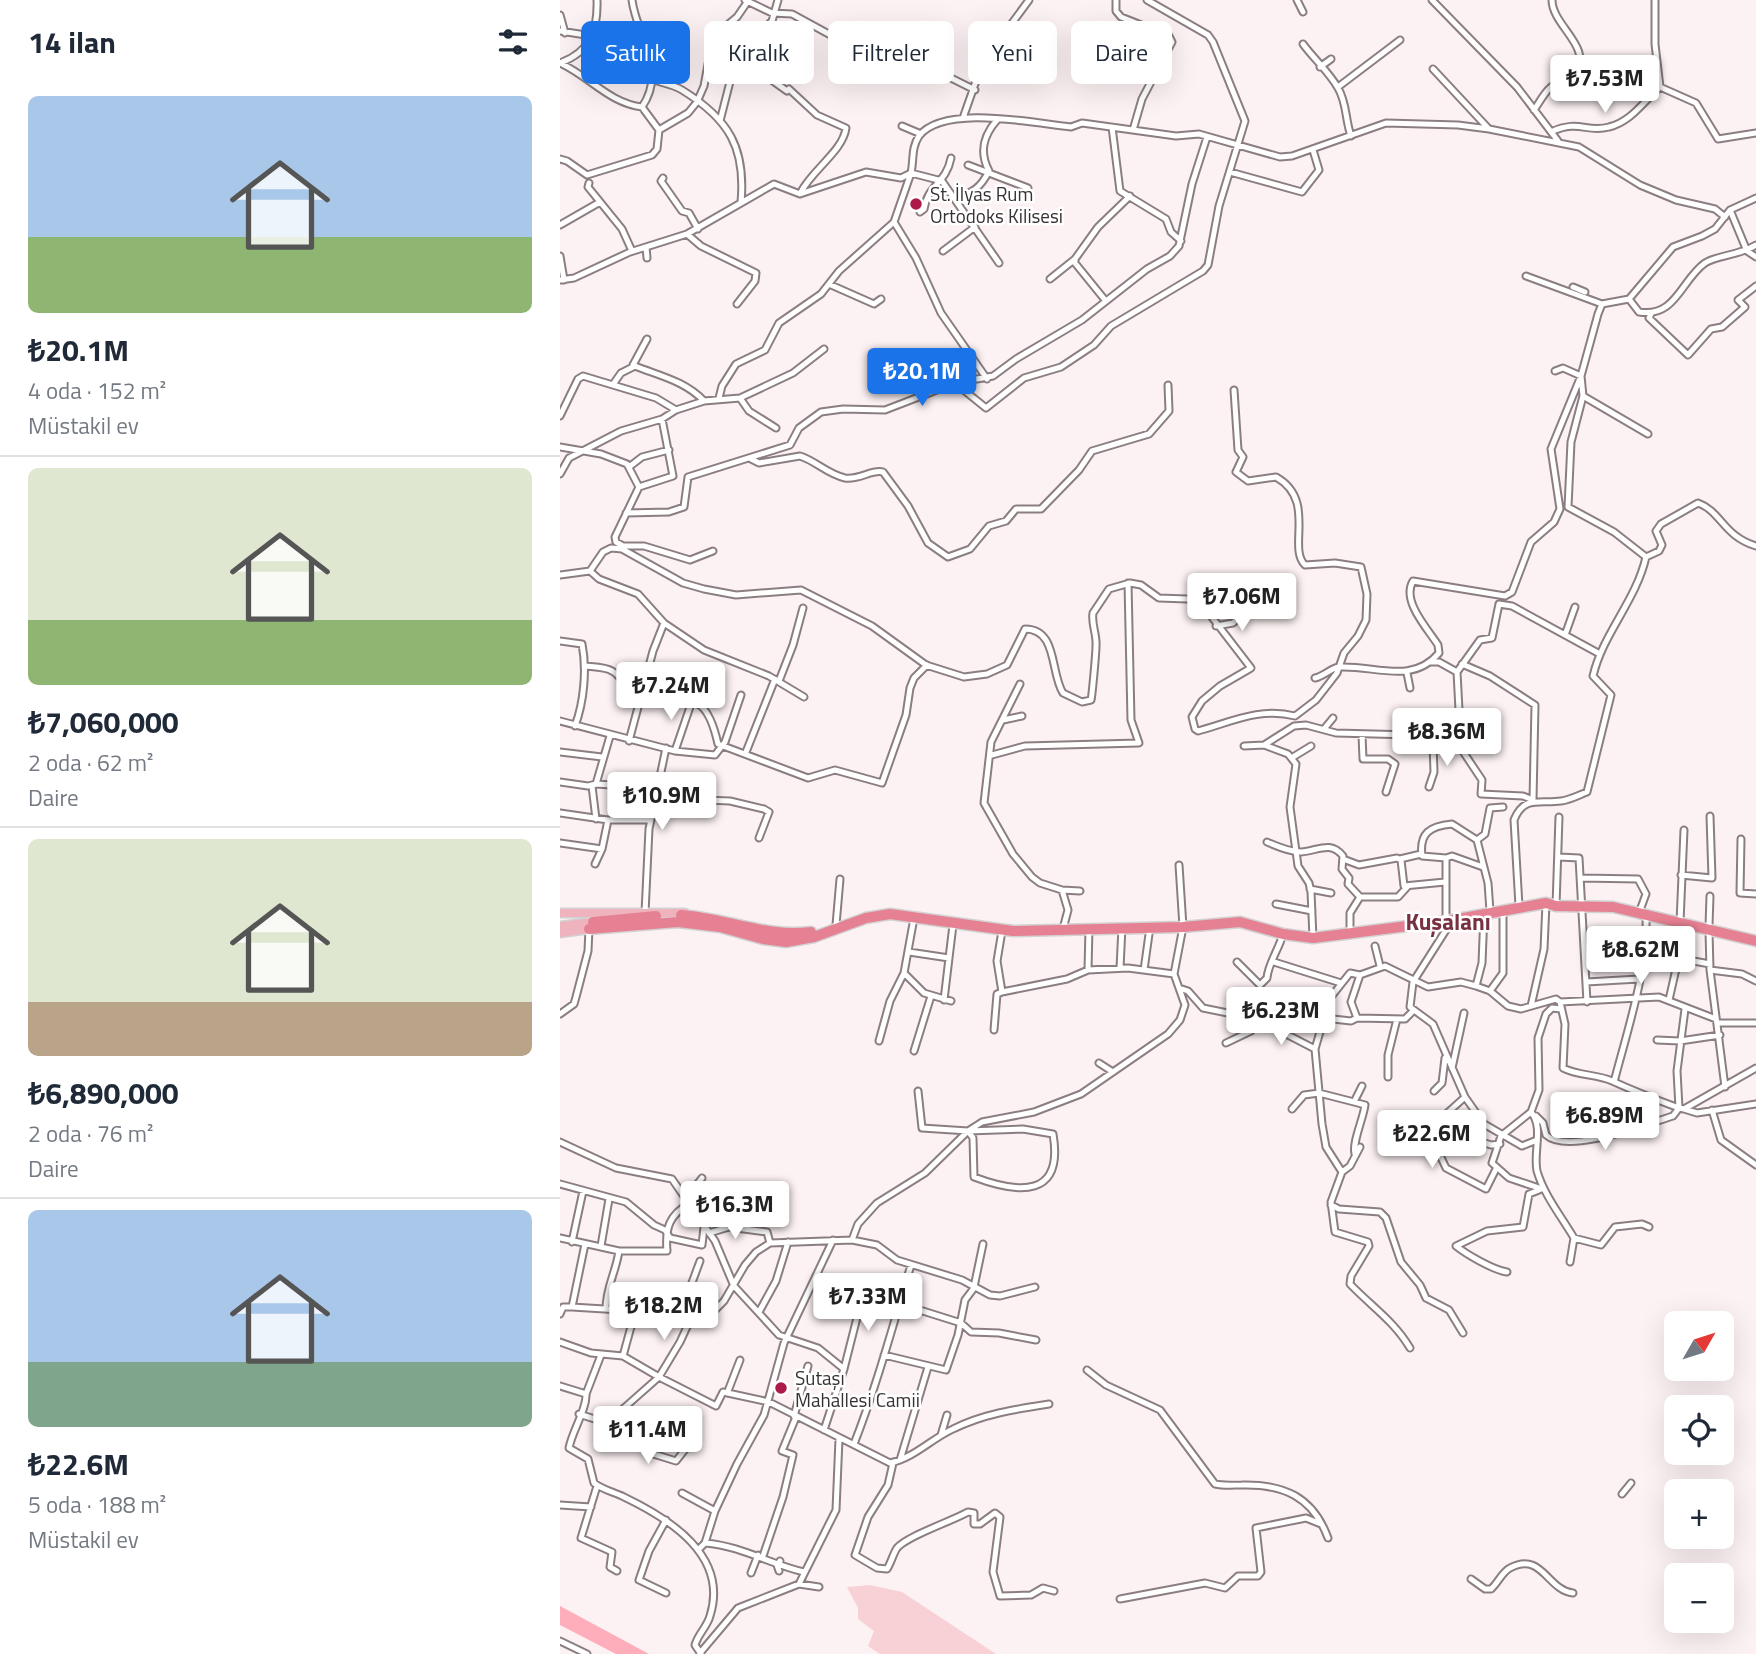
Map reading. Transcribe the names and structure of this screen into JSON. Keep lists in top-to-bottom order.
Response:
{
  "districts": ["Kuşalanı"],
  "places": ["St. İlyas Rum Ortodoks Kilisesi", "Sutaşı Mahallesi Camii"],
  "north": "top right",
  "page": {
    "heading": "14 ilan",
    "chip": [
      "Satılık",
      "Kiralık",
      "Filtreler",
      "Yeni",
      "Daire"
    ],
    "price": [
      "₺7.53M",
      "₺20.1M",
      "₺7.06M",
      "₺7.24M",
      "₺8.36M",
      "₺10.9M",
      "₺8.62M",
      "₺6.23M",
      "₺6.89M",
      "₺22.6M",
      "₺16.3M",
      "₺7.33M",
      "₺18.2M",
      "₺11.4M"
    ],
    "list": [
      {
        "name": "₺20.1M",
        "note": "4 oda · 152 m² · Müstakil ev"
      },
      {
        "name": "₺7,060,000",
        "note": "2 oda · 62 m² · Daire"
      },
      {
        "name": "₺6,890,000",
        "note": "2 oda · 76 m² · Daire"
      },
      {
        "name": "₺22.6M",
        "note": "5 oda · 188 m² · Müstakil ev"
      }
    ],
    "map_buttons": ["+", "−"]
  }
}
